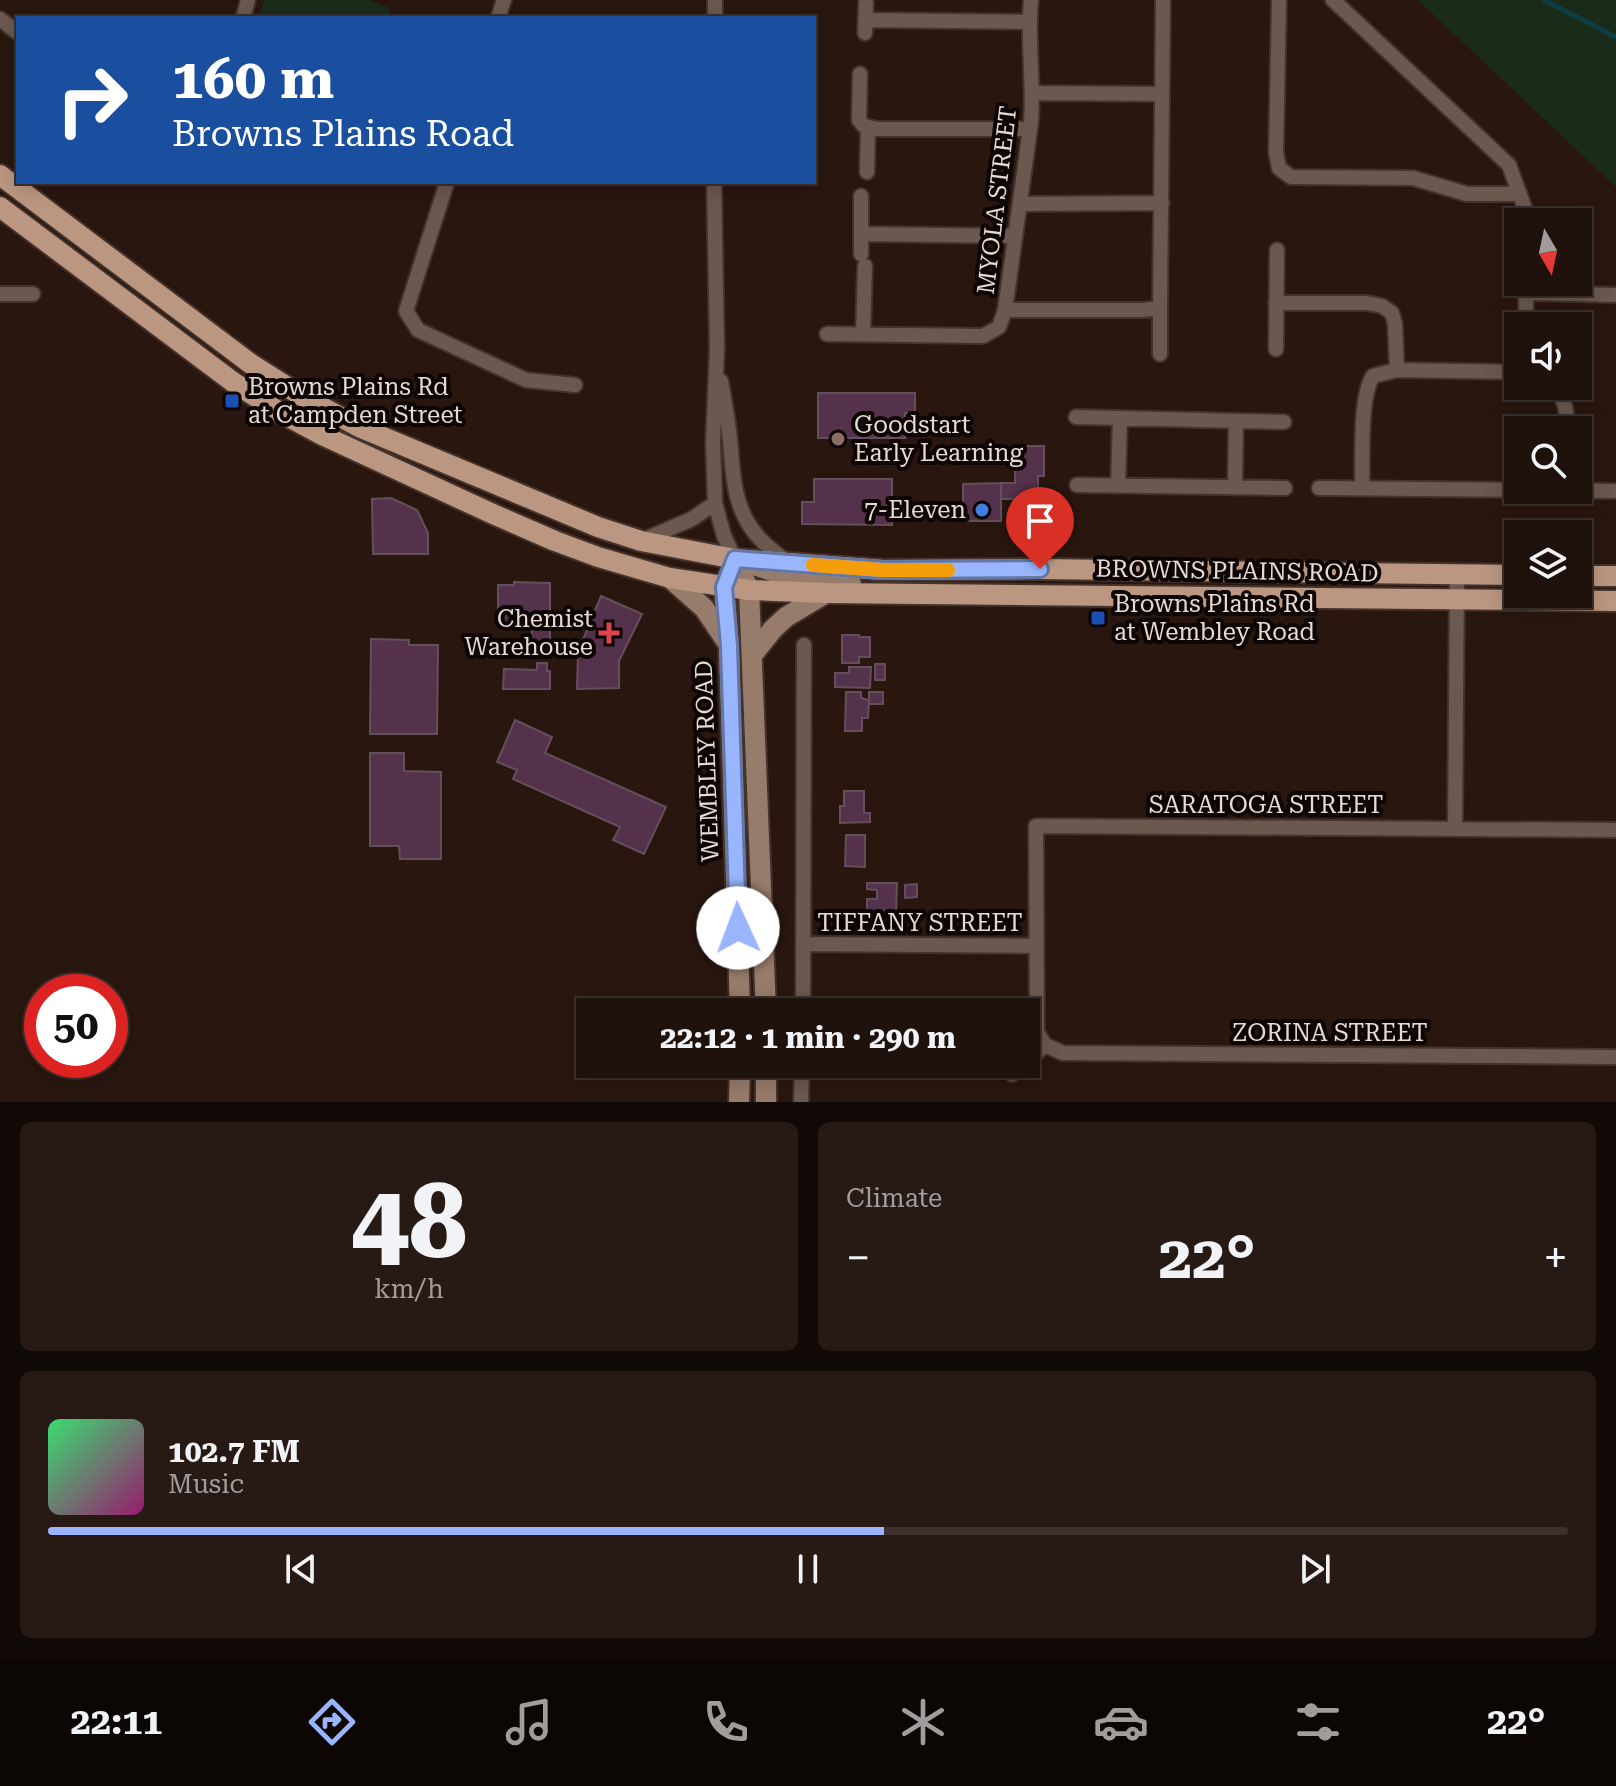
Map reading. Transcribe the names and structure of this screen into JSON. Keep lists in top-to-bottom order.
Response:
{
  "streets": {
    "main road": ["BROWNS PLAINS ROAD", "WEMBLEY ROAD"],
    "street": [
      "MYOLA STREET",
      "SARATOGA STREET",
      "TIFFANY STREET",
      "ZORINA STREET"
    ]
  },
  "crossings": [
    ["BROWNS PLAINS ROAD", "WEMBLEY ROAD"],
    ["SARATOGA STREET", "TIFFANY STREET"]
  ],
  "places": {
    "transit": ["Browns Plains Rd at Campden Street", "Browns Plains Rd at Wembley Road"],
    "other": ["Goodstart Early Learning", "7-Eleven"],
    "health": ["Chemist Warehouse"]
  },
  "north": "bottom",
  "page": {
    "turn": ["160 m", "Browns Plains Road"],
    "limit": "50",
    "trip": "22:12 · 1 min · 290 m",
    "tile": [
      ["48", "km/h"],
      "Climate"
    ],
    "heat": ["−", "22°", "+"],
    "song": ["102.7 FM", "Music"],
    "tabs": ["22:11", "22°"]
  }
}
